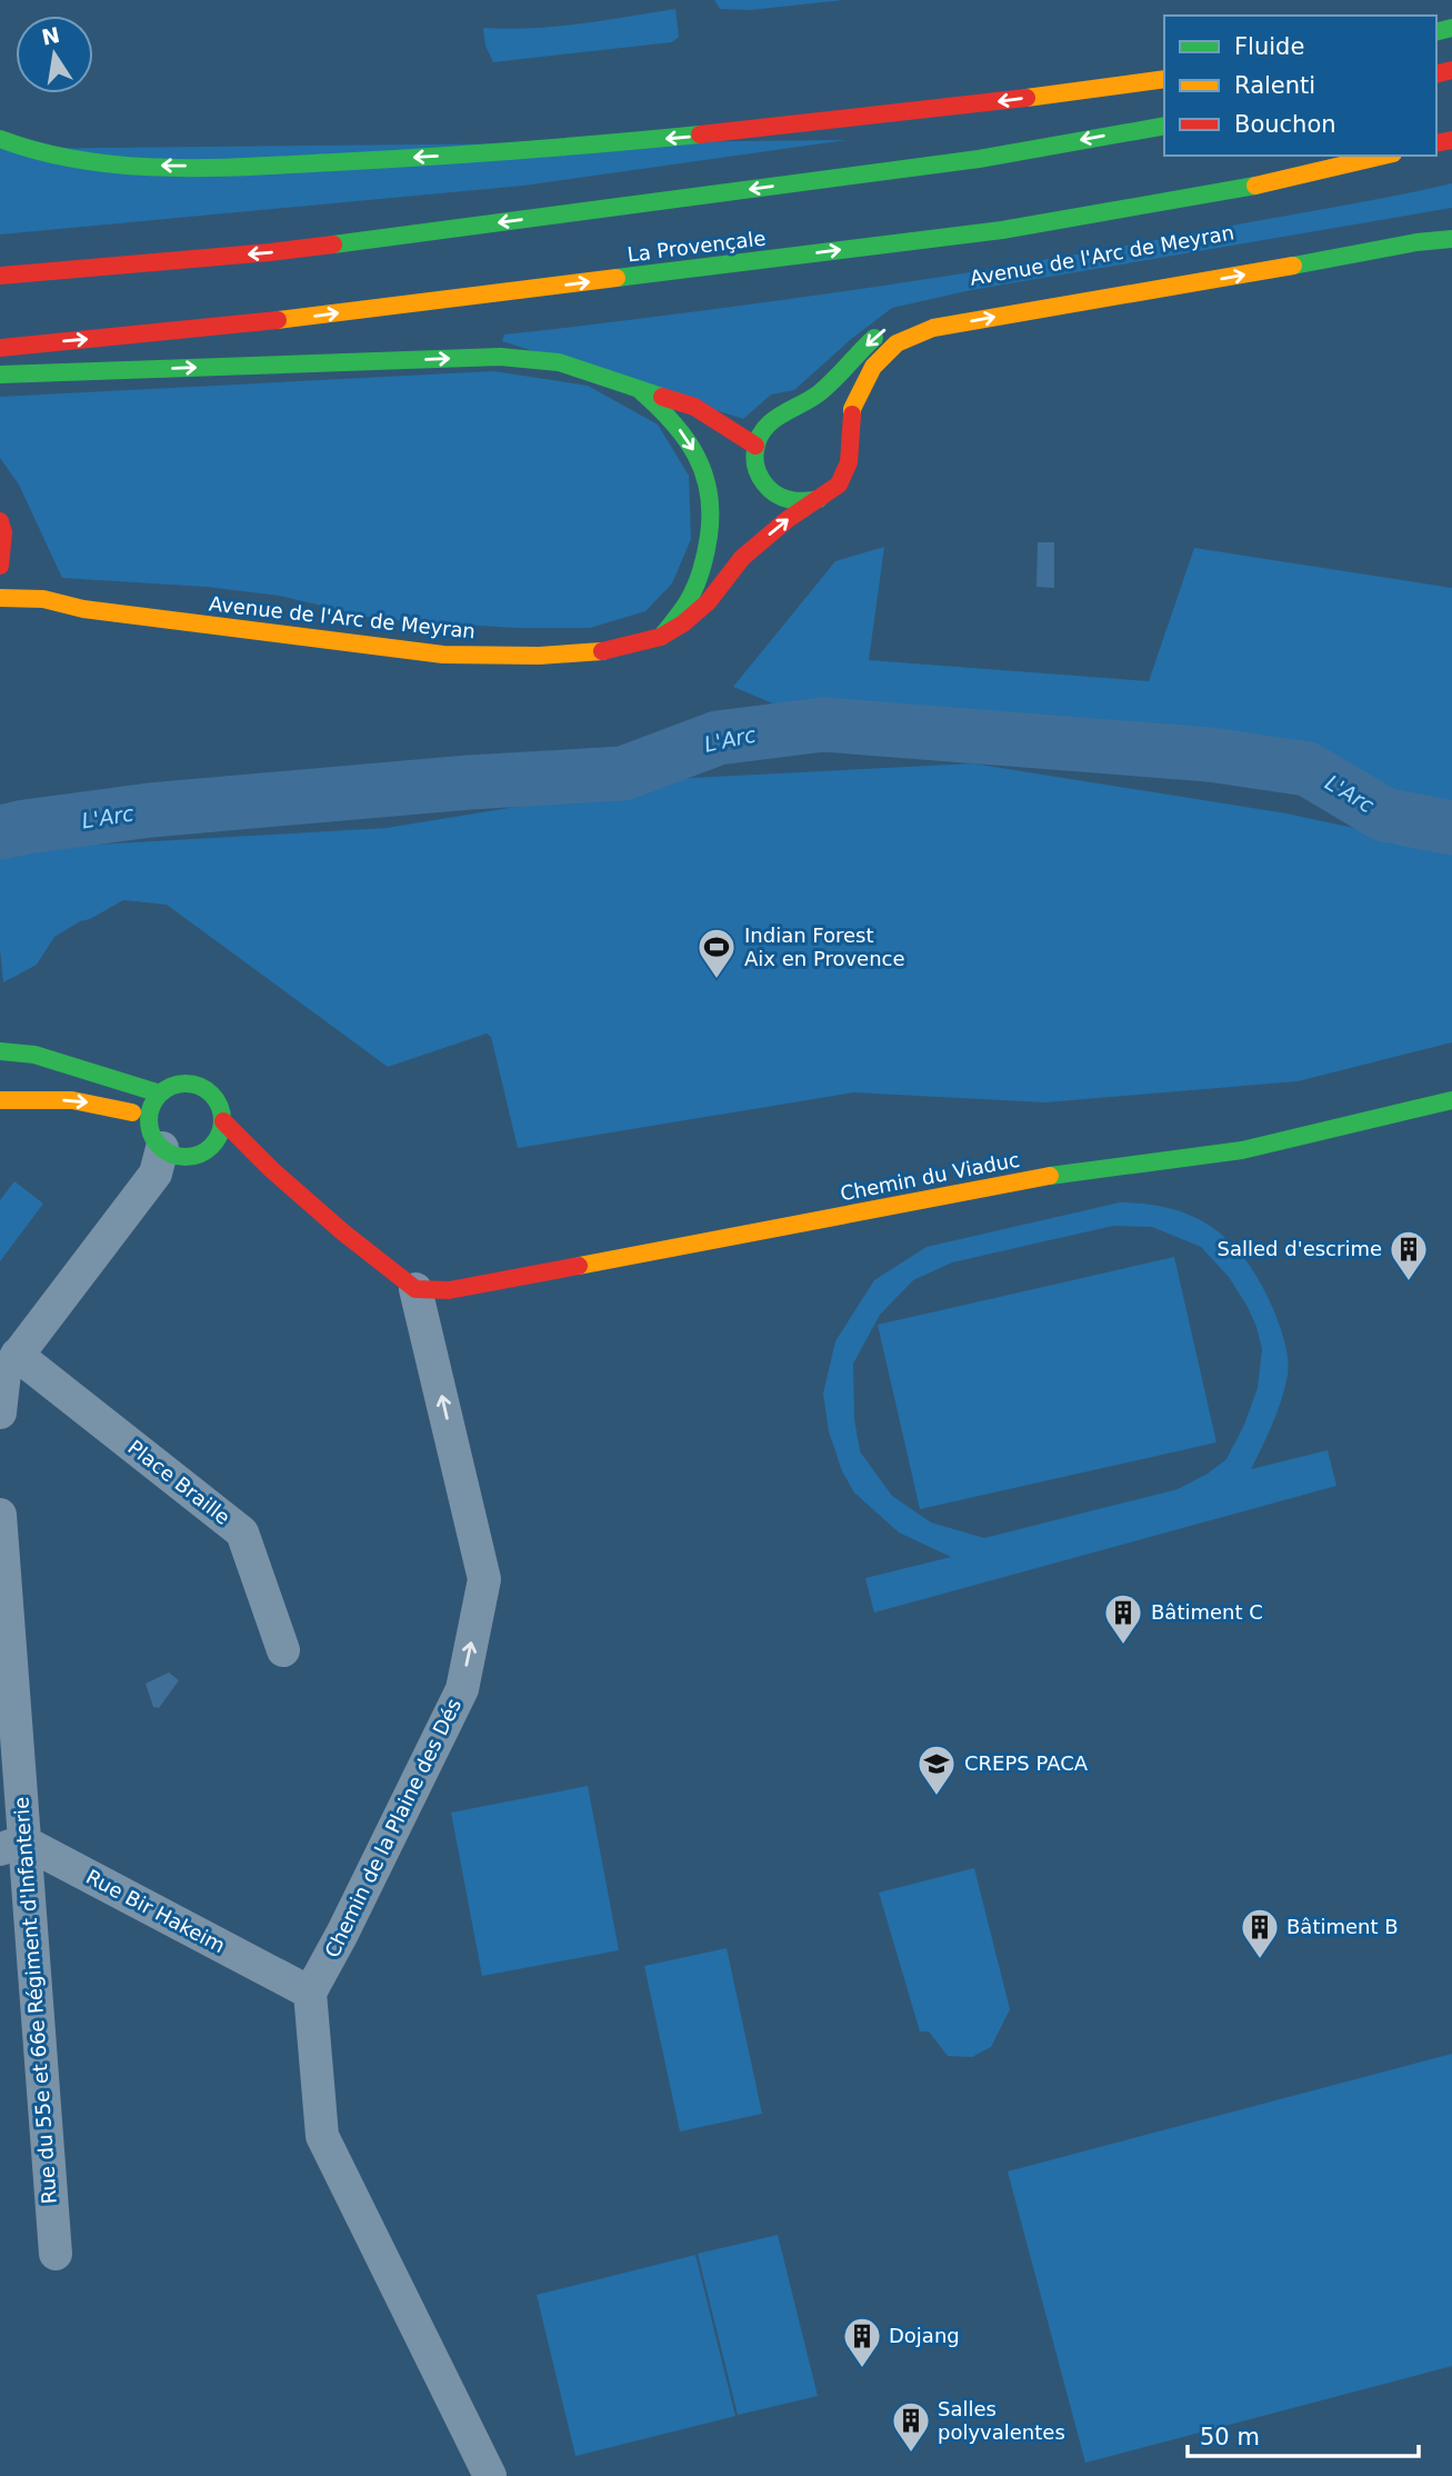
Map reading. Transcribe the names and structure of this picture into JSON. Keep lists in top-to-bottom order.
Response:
{
  "streets": {
    "main road": ["La Provençale", "Avenue de l'Arc de Meyran", "Chemin du Viaduc"],
    "street": [
      "Place Braille",
      "Chemin de la Plaine des Dés",
      "Rue Bir Hakeim",
      "Rue du 55e et 66e Régiment d'Infanterie"
    ]
  },
  "crossings": [
    ["Chemin du Viaduc", "Chemin de la Plaine des Dés"],
    ["Chemin de la Plaine des Dés", "Rue Bir Hakeim"],
    ["Rue Bir Hakeim", "Rue du 55e et 66e Régiment d'Infanterie"]
  ],
  "one_way": ["Avenue de l'Arc de Meyran", "Chemin de la Plaine des Dés"],
  "water": ["L'Arc"],
  "places": {
    "sports": ["Indian Forest Aix en Provence"],
    "building": [
      "Salled d'escrime",
      "Bâtiment C",
      "Bâtiment B",
      "Dojang",
      "Salles polyvalentes"
    ],
    "school or university": ["CREPS PACA"]
  },
  "legend": ["Fluide", "Ralenti", "Bouchon"],
  "scale_bar": "50 m",
  "north": "top"
}
